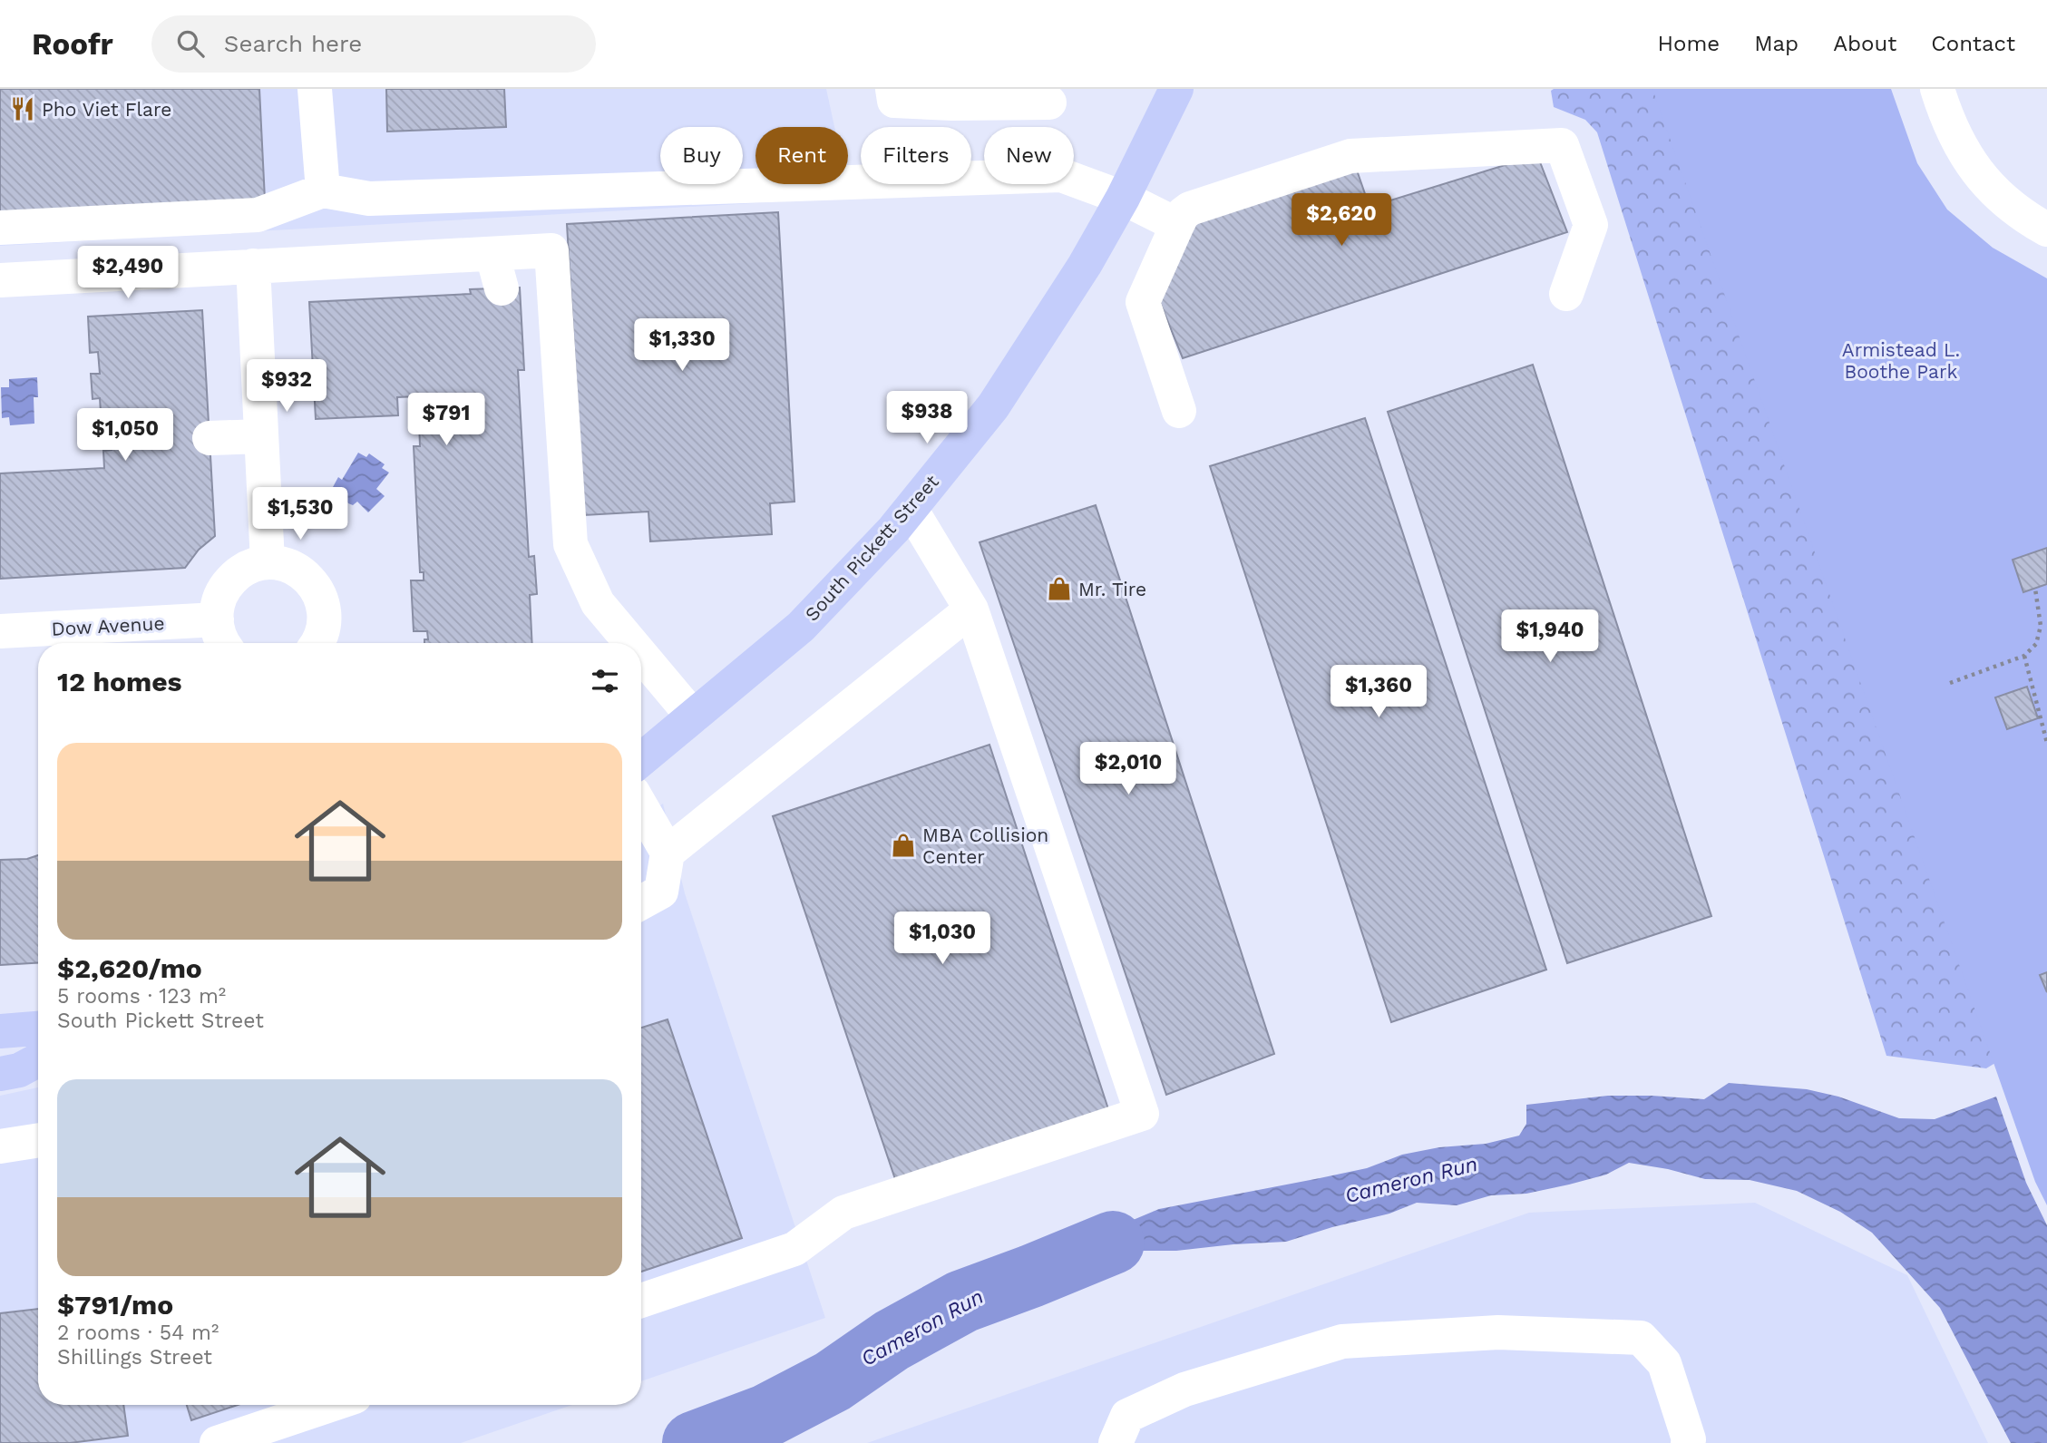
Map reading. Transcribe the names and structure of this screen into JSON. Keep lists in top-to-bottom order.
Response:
{
  "streets": {
    "main road": ["South Pickett Street"],
    "street": ["Dow Avenue"]
  },
  "water": ["Cameron Run"],
  "parks": ["Armistead L. Boothe Park"],
  "places": {
    "restaurant": ["Pho Viet Flare"],
    "shop": ["Mr. Tire", "MBA Collision Center"]
  },
  "page": {
    "header": "Roofr",
    "search": "Search here",
    "nav": [
      "Home",
      "Map",
      "About",
      "Contact"
    ],
    "chip": [
      "Buy",
      "Rent",
      "Filters",
      "New"
    ],
    "price": [
      "$2,620",
      "$2,490",
      "$1,330",
      "$932",
      "$938",
      "$791",
      "$1,050",
      "$1,530",
      "$1,940",
      "$1,360",
      "$2,010",
      "$1,030"
    ],
    "heading": "12 homes",
    "list": [
      {
        "name": "$2,620/mo",
        "note": "5 rooms · 123 m² · South Pickett Street"
      },
      {
        "name": "$791/mo",
        "note": "2 rooms · 54 m² · Shillings Street"
      }
    ]
  }
}
